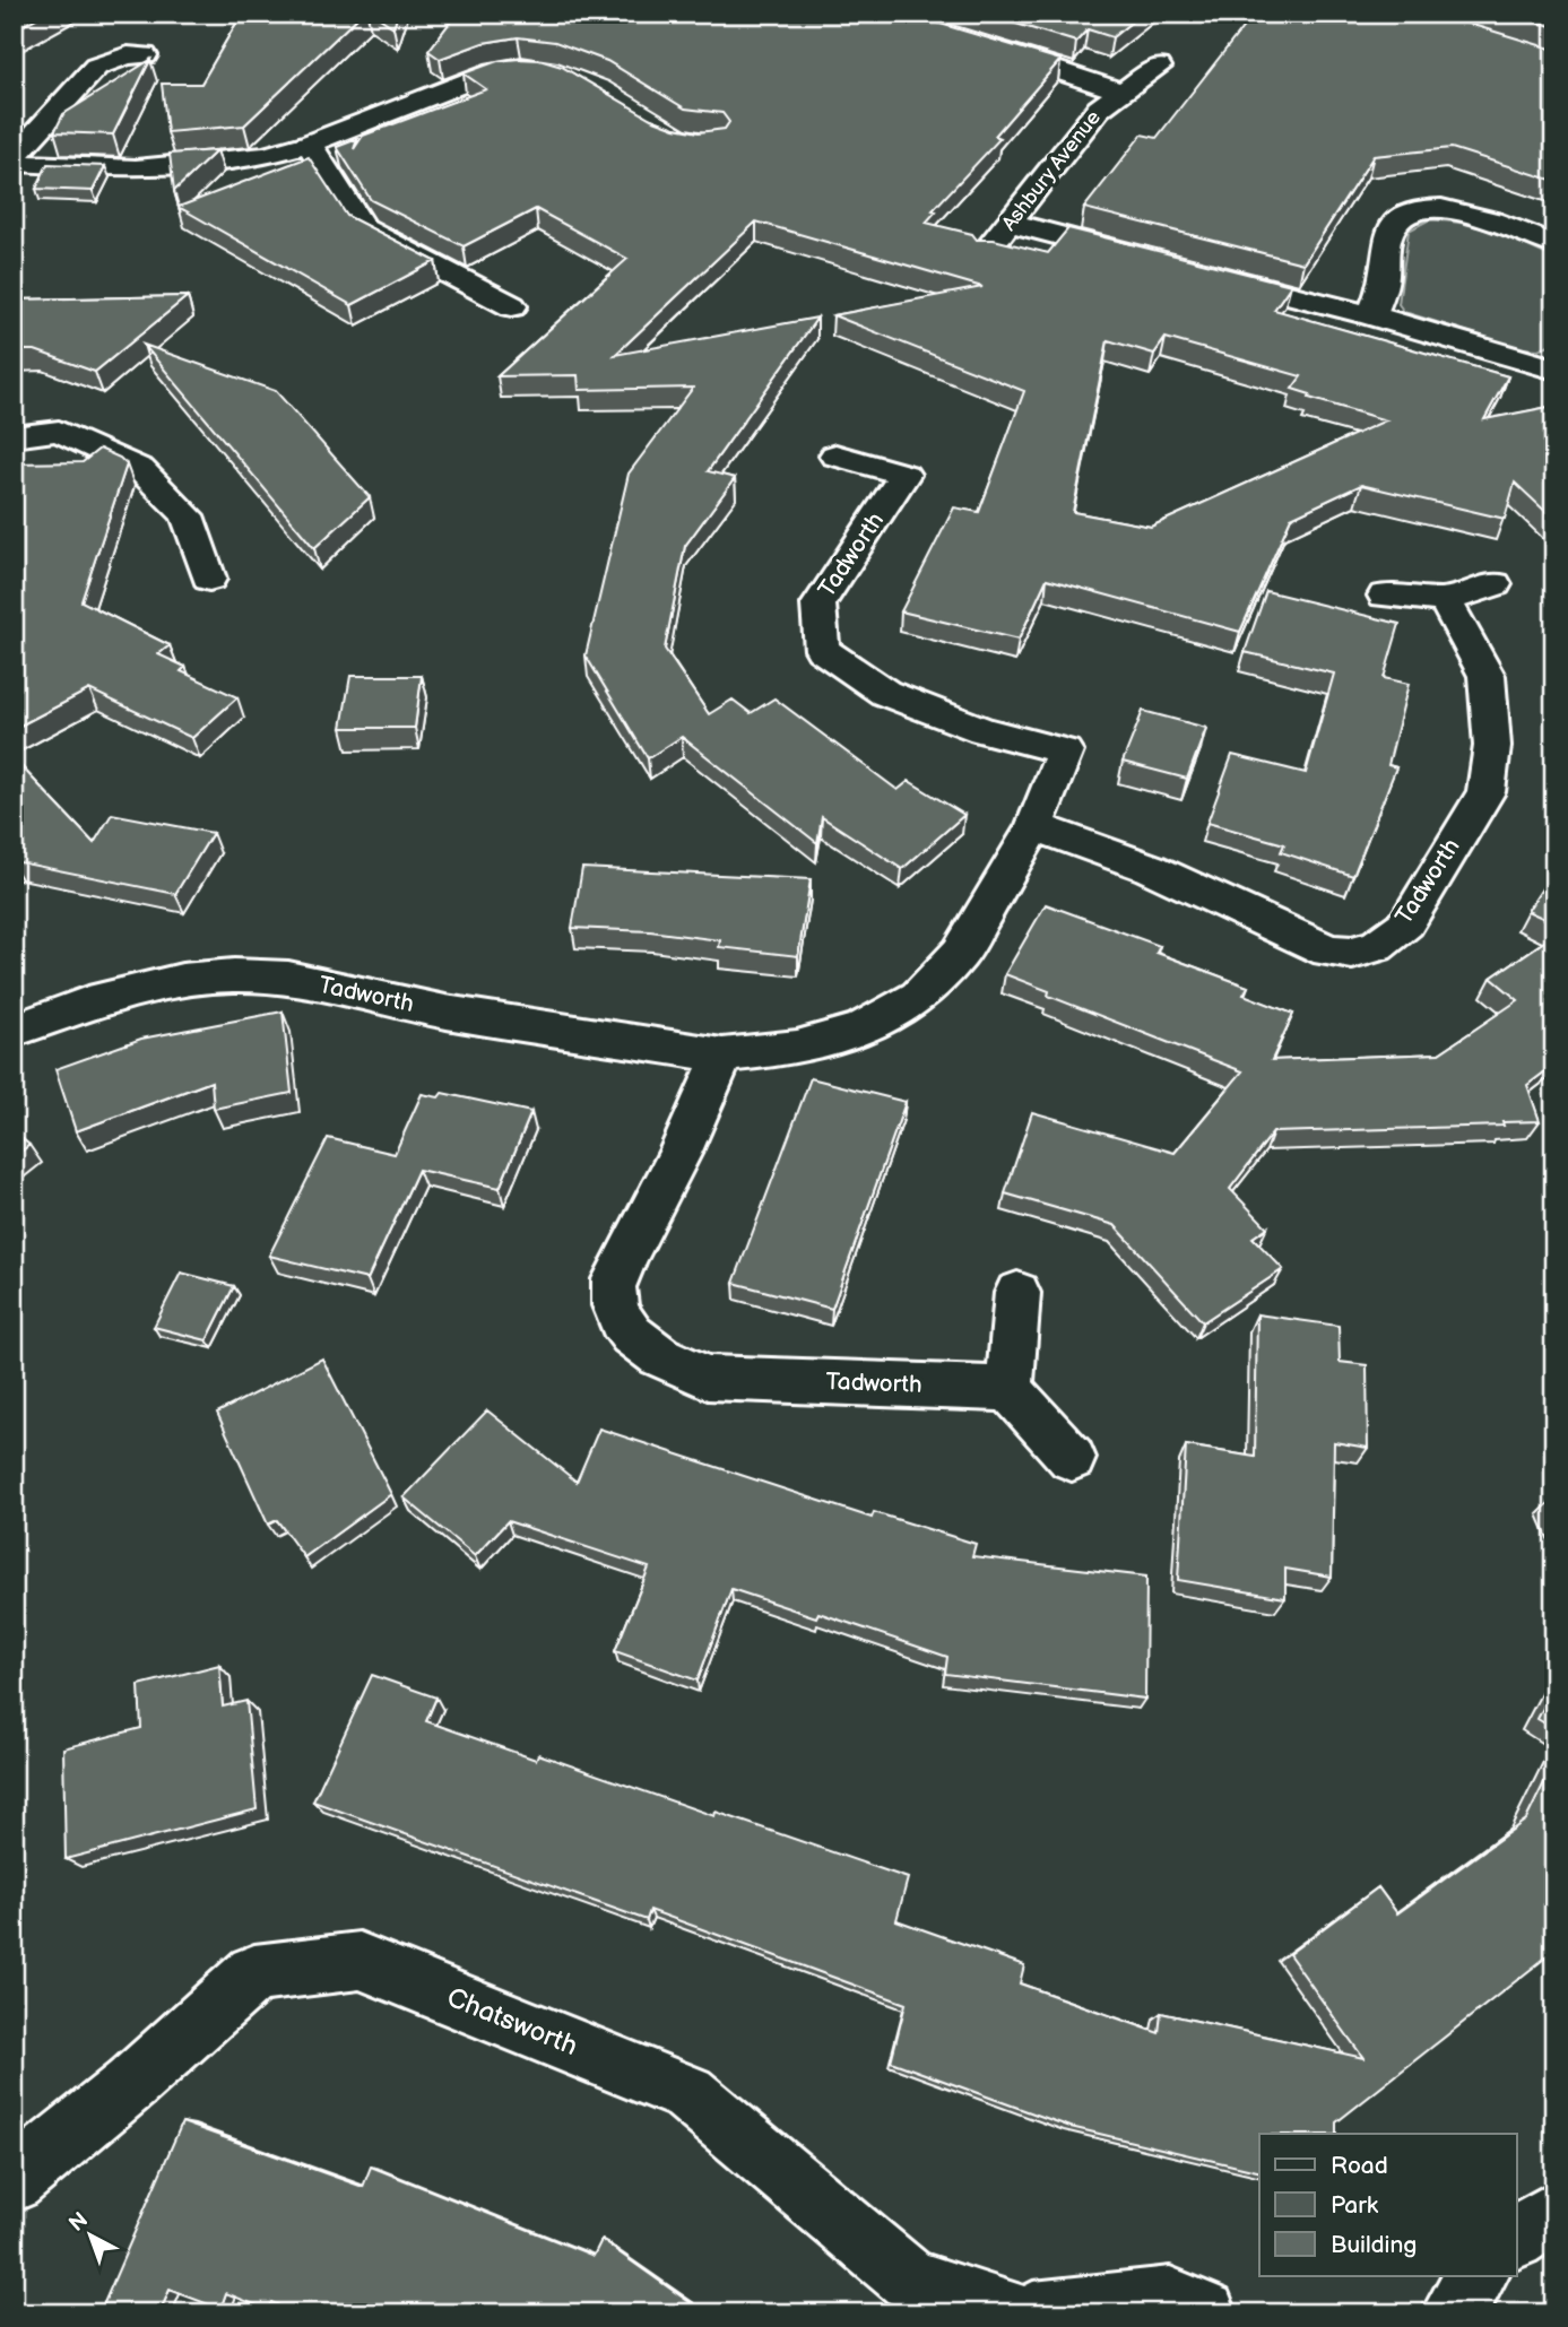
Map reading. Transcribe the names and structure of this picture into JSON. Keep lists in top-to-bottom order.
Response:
{
  "streets": {
    "street": ["Ashbury Avenue", "Tadworth", "Chatsworth"]
  },
  "legend": ["Road", "Park", "Building"],
  "north": "top left"
}
